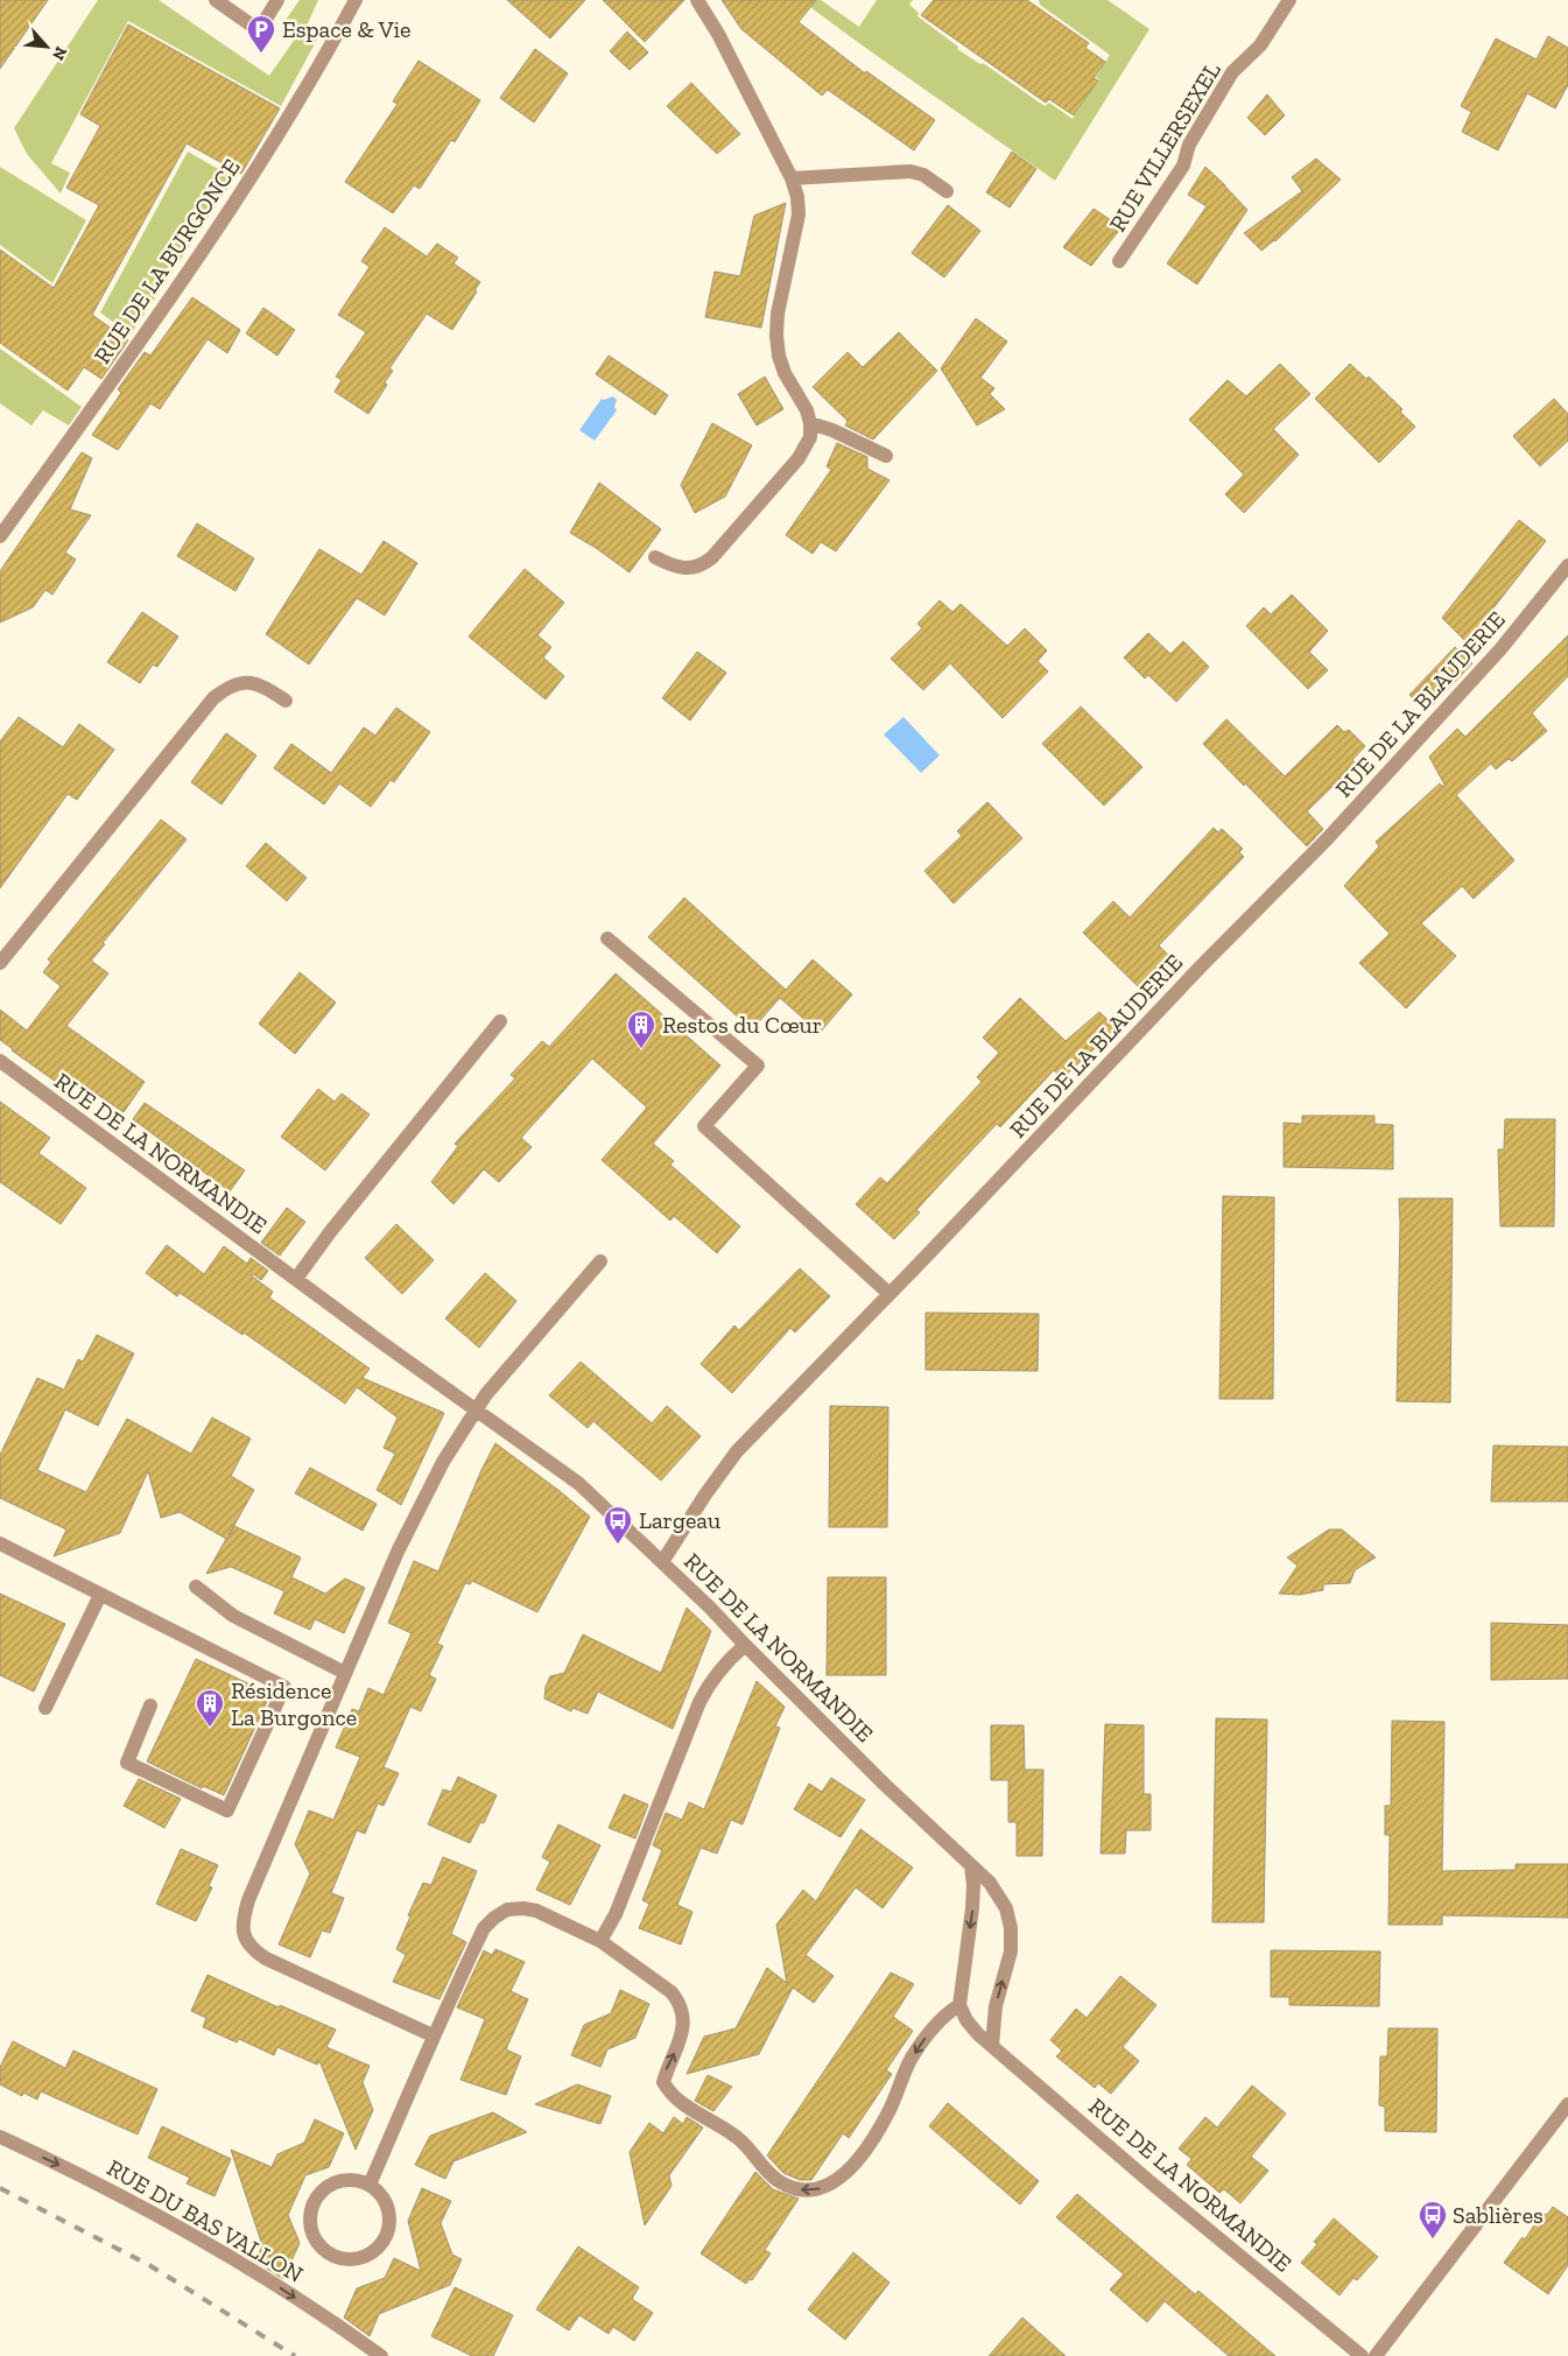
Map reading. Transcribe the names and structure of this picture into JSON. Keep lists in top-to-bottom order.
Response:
{
  "streets": {
    "street": [
      "RUE VILLERSEXEL",
      "RUE DE LA BURGONCE",
      "RUE DE LA BLAUDERIE",
      "RUE DE LA NORMANDIE",
      "RUE DU BAS VALLON"
    ]
  },
  "crossings": [
    ["RUE DE LA BLAUDERIE", "RUE DE LA NORMANDIE"]
  ],
  "one_way": ["RUE DU BAS VALLON"],
  "places": {
    "parking": ["Espace & Vie"],
    "building": ["Restos du Cœur", "Résidence La Burgonce"],
    "bus stop": ["Largeau", "Sablières"]
  },
  "north": "bottom right"
}
